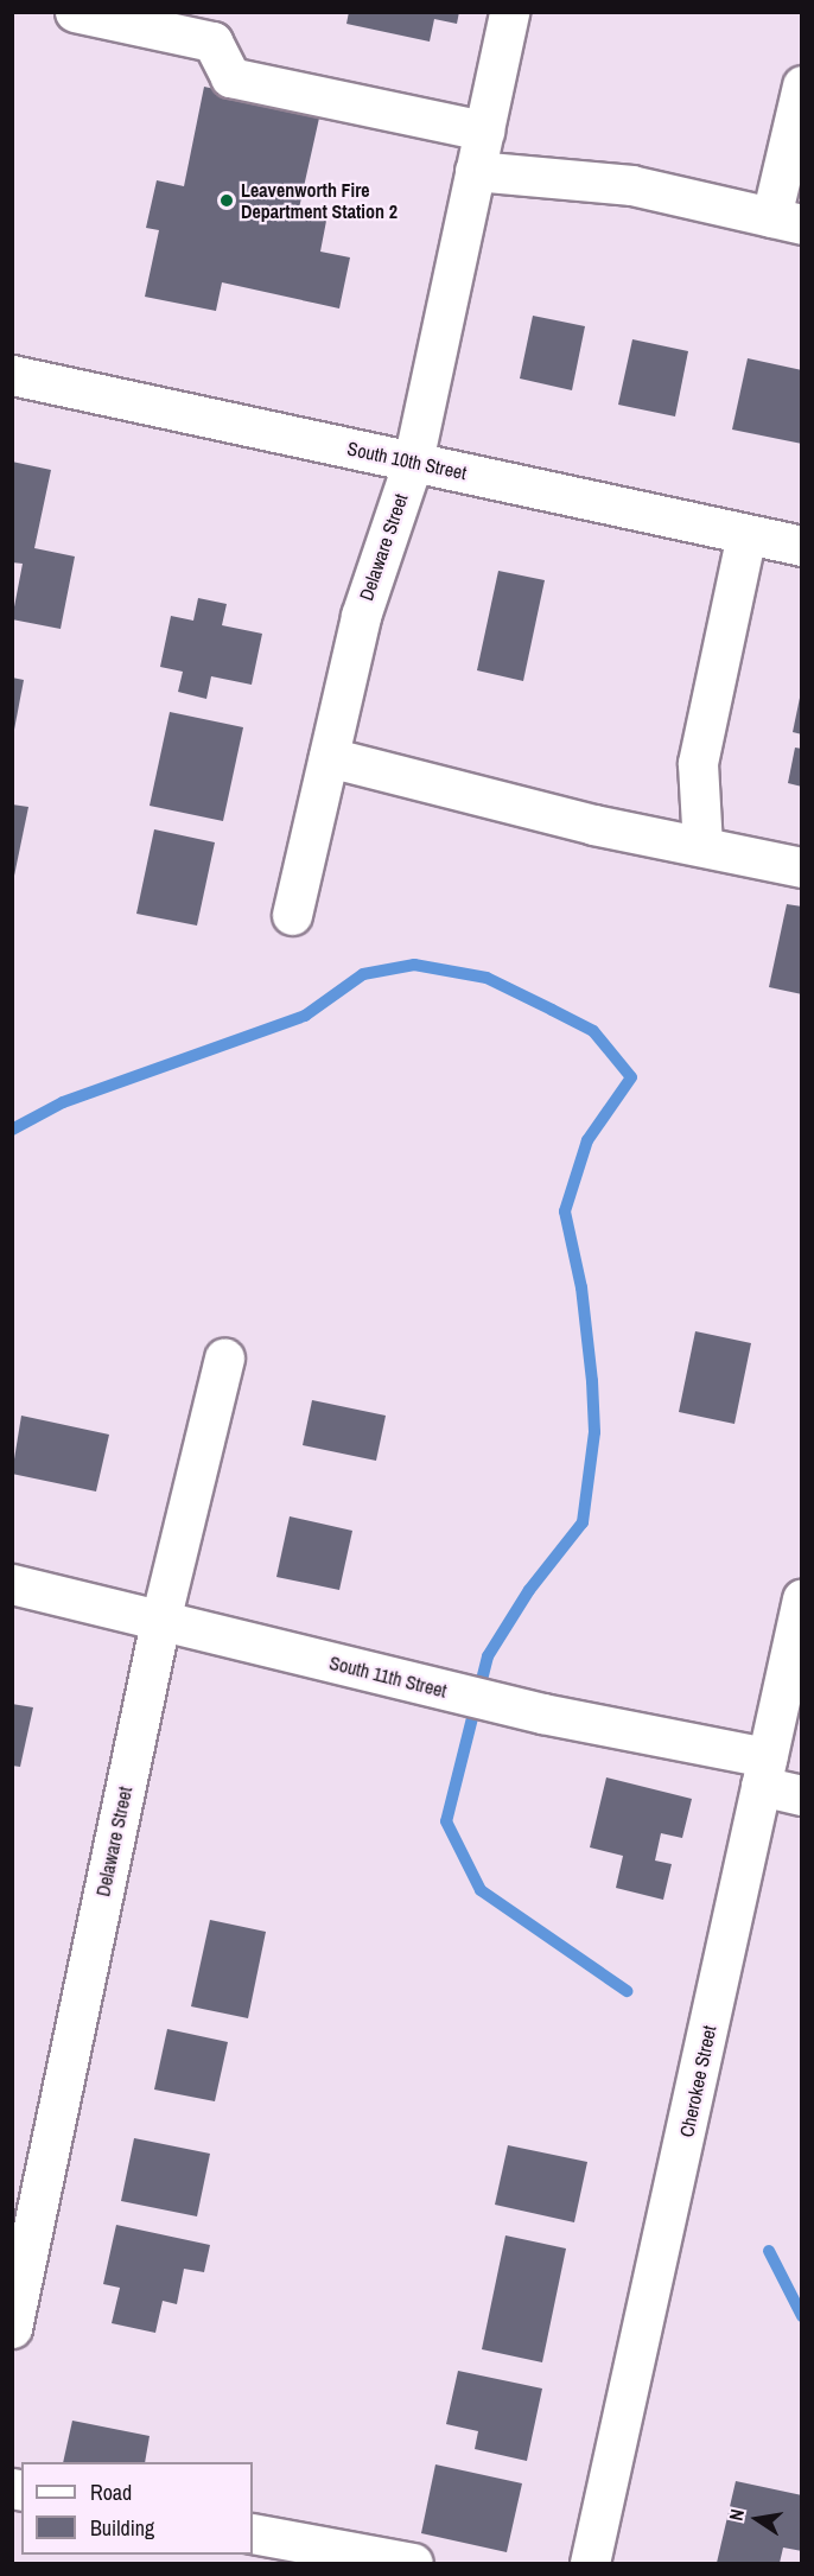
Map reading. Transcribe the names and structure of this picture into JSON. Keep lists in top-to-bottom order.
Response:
{
  "streets": {
    "street": [
      "South 10th Street",
      "Delaware Street",
      "South 11th Street",
      "Cherokee Street"
    ]
  },
  "crossings": [
    ["South 10th Street", "Delaware Street"],
    ["Delaware Street", "South 11th Street"],
    ["South 11th Street", "Cherokee Street"]
  ],
  "places": ["Leavenworth Fire Department Station 2"],
  "legend": ["Road", "Building"],
  "north": "left"
}
